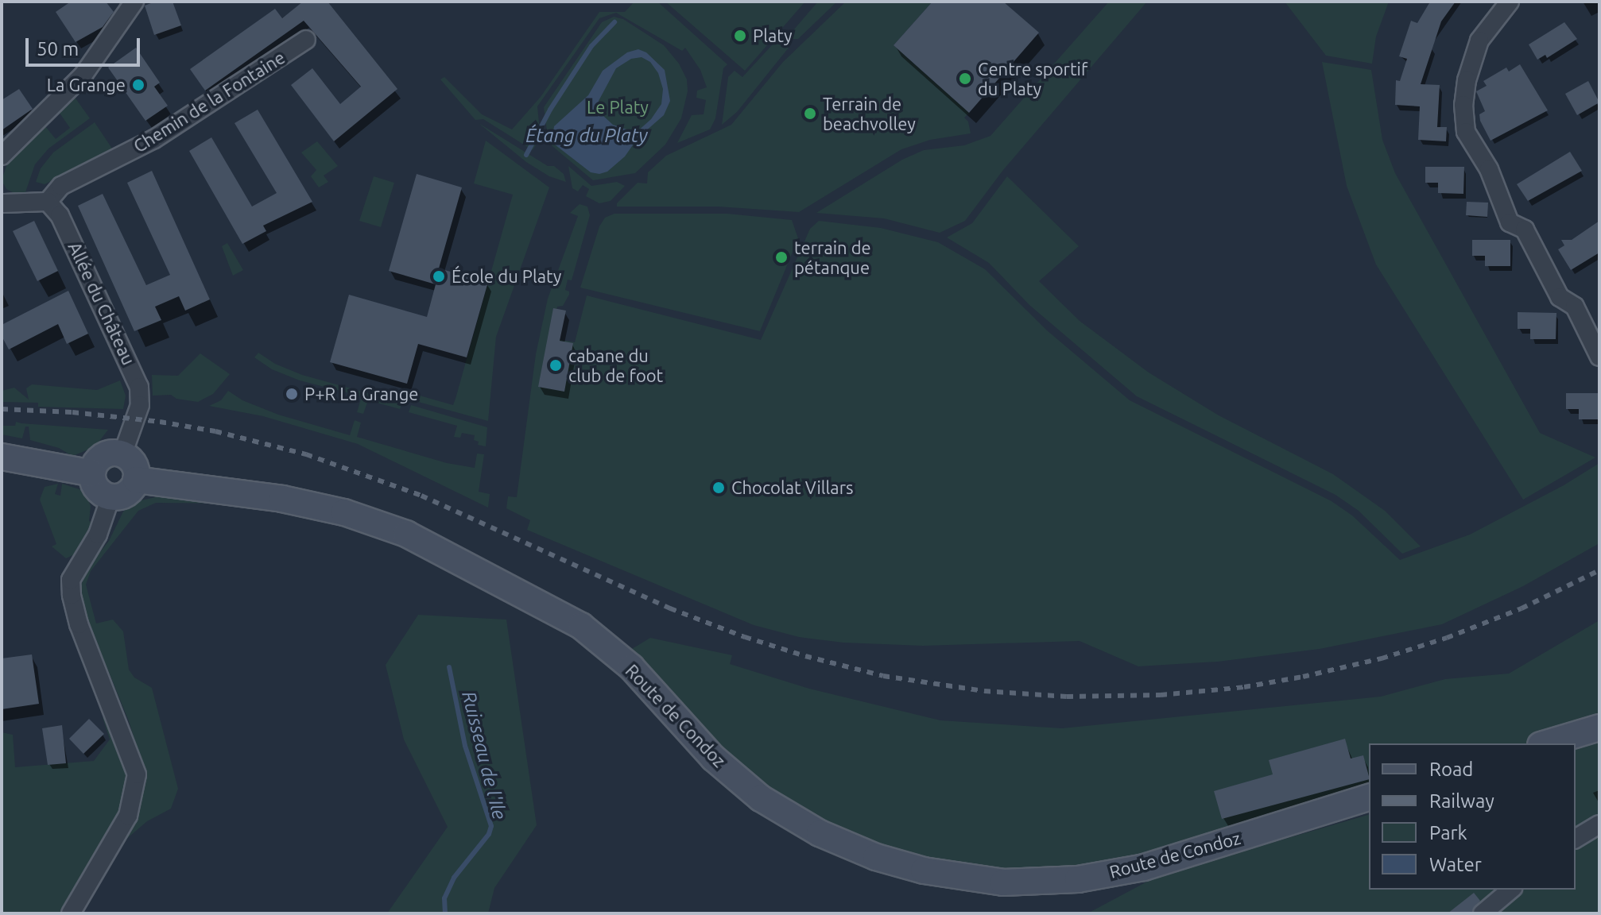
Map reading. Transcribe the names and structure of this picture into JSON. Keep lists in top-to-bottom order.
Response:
{
  "streets": {
    "main road": ["Route de Condoz"],
    "street": ["Chemin de la Fontaine", "Allée du Château"]
  },
  "crossings": [
    ["Chemin de la Fontaine", "Allée du Château"],
    ["Allée du Château", "Route de Condoz"]
  ],
  "water": ["Étang du Platy", "Ruisseau de l'Ile"],
  "parks": ["Le Platy"],
  "places": [
    "Platy",
    "Centre sportif du Platy",
    "La Grange",
    "Terrain de beachvolley",
    "terrain de pétanque",
    "École du Platy",
    "cabane du club de foot",
    "P+R La Grange",
    "Chocolat Villars"
  ],
  "legend": [
    "Road",
    "Railway",
    "Park",
    "Water"
  ],
  "scale_bar": "50 m"
}
